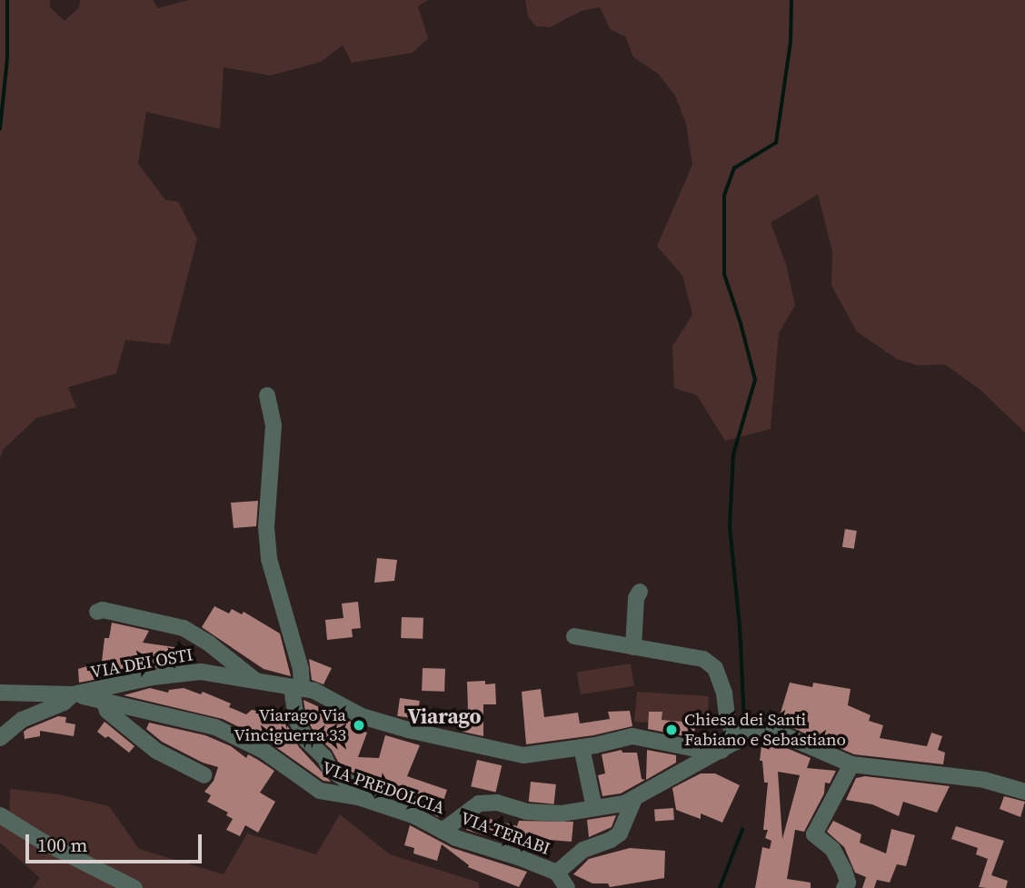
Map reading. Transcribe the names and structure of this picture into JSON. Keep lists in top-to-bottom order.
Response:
{
  "streets": {
    "street": ["VIA DEI OSTI", "VIA PREDOLCIA", "VIA TERABI"]
  },
  "crossings": [
    ["VIA DEI OSTI", "VIA PREDOLCIA"],
    ["VIA PREDOLCIA", "VIA TERABI"]
  ],
  "districts": ["Viarago"],
  "places": ["Viarago Via Vinciguerra 33", "Chiesa dei Santi Fabiano e Sebastiano"],
  "scale_bar": "100 m"
}
